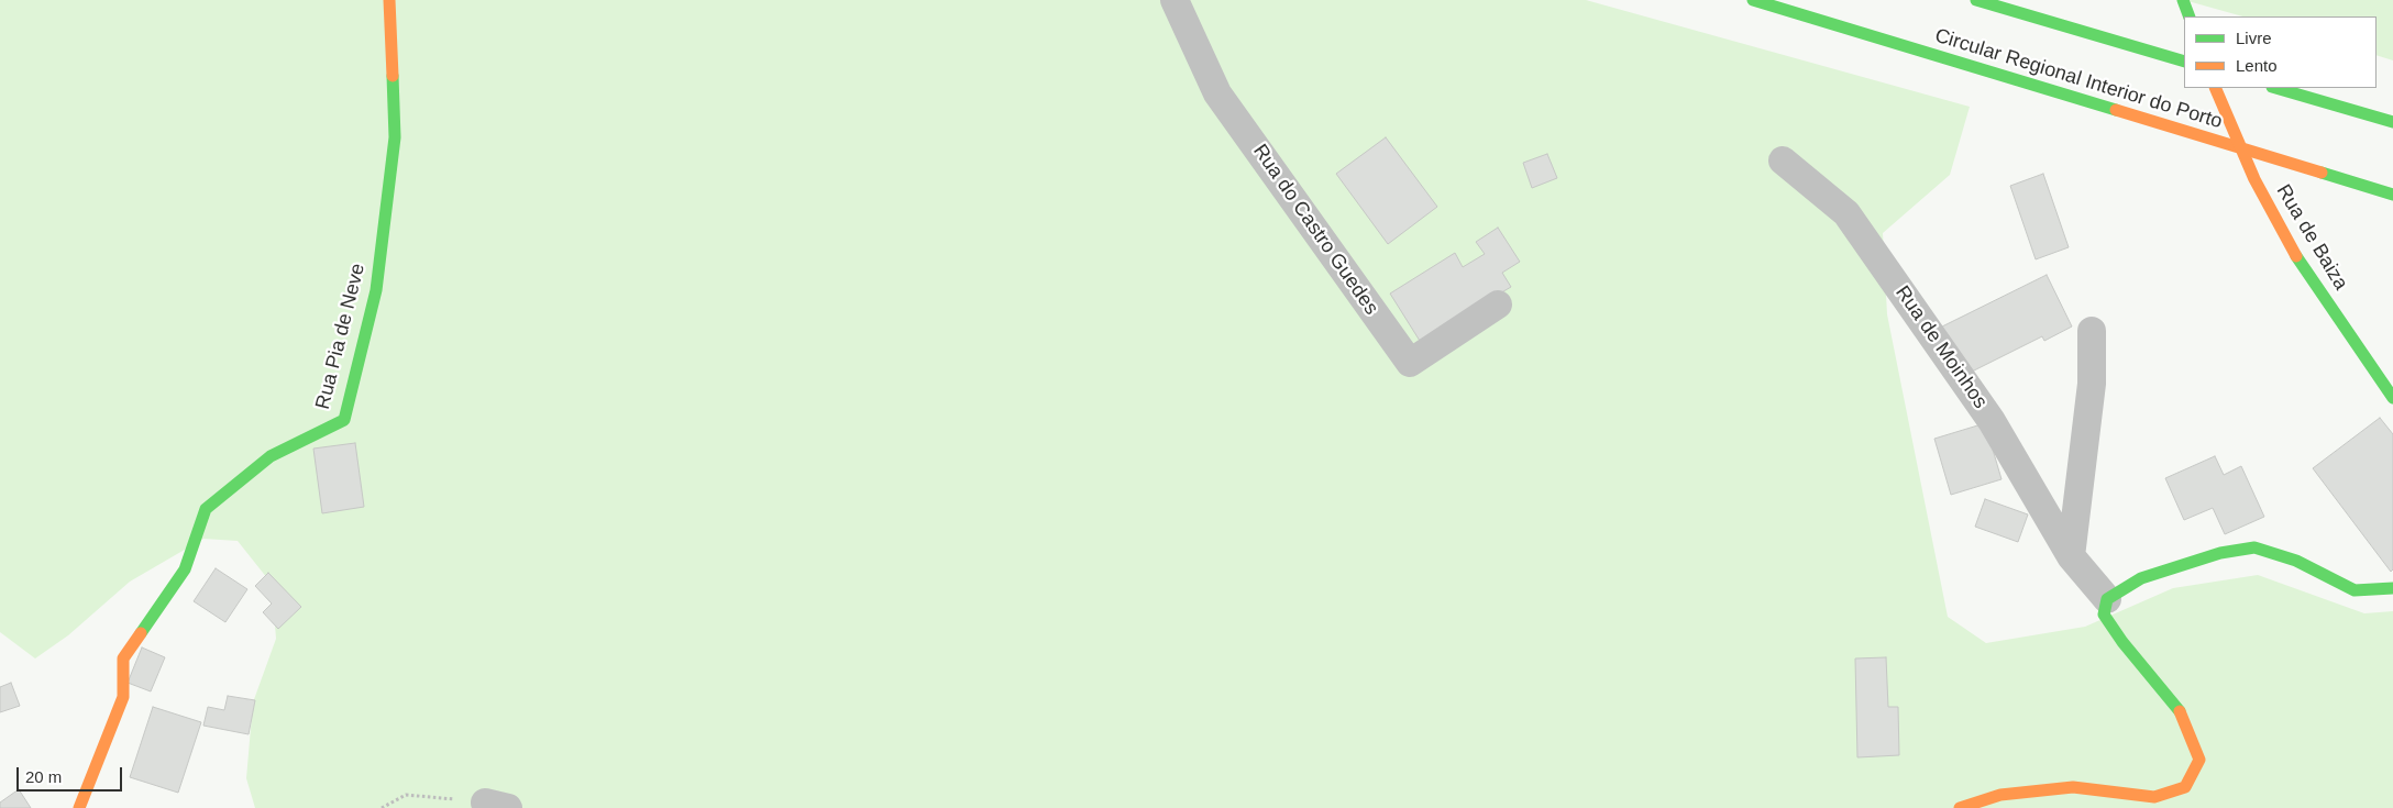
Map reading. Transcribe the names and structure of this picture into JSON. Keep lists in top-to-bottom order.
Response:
{
  "streets": {
    "main road": ["Circular Regional Interior do Porto", "Rua de Baiza", "Rua Pia de Neve"],
    "street": ["Rua do Castro Guedes", "Rua de Moinhos"]
  },
  "legend": ["Livre", "Lento"],
  "scale_bar": "20 m"
}
